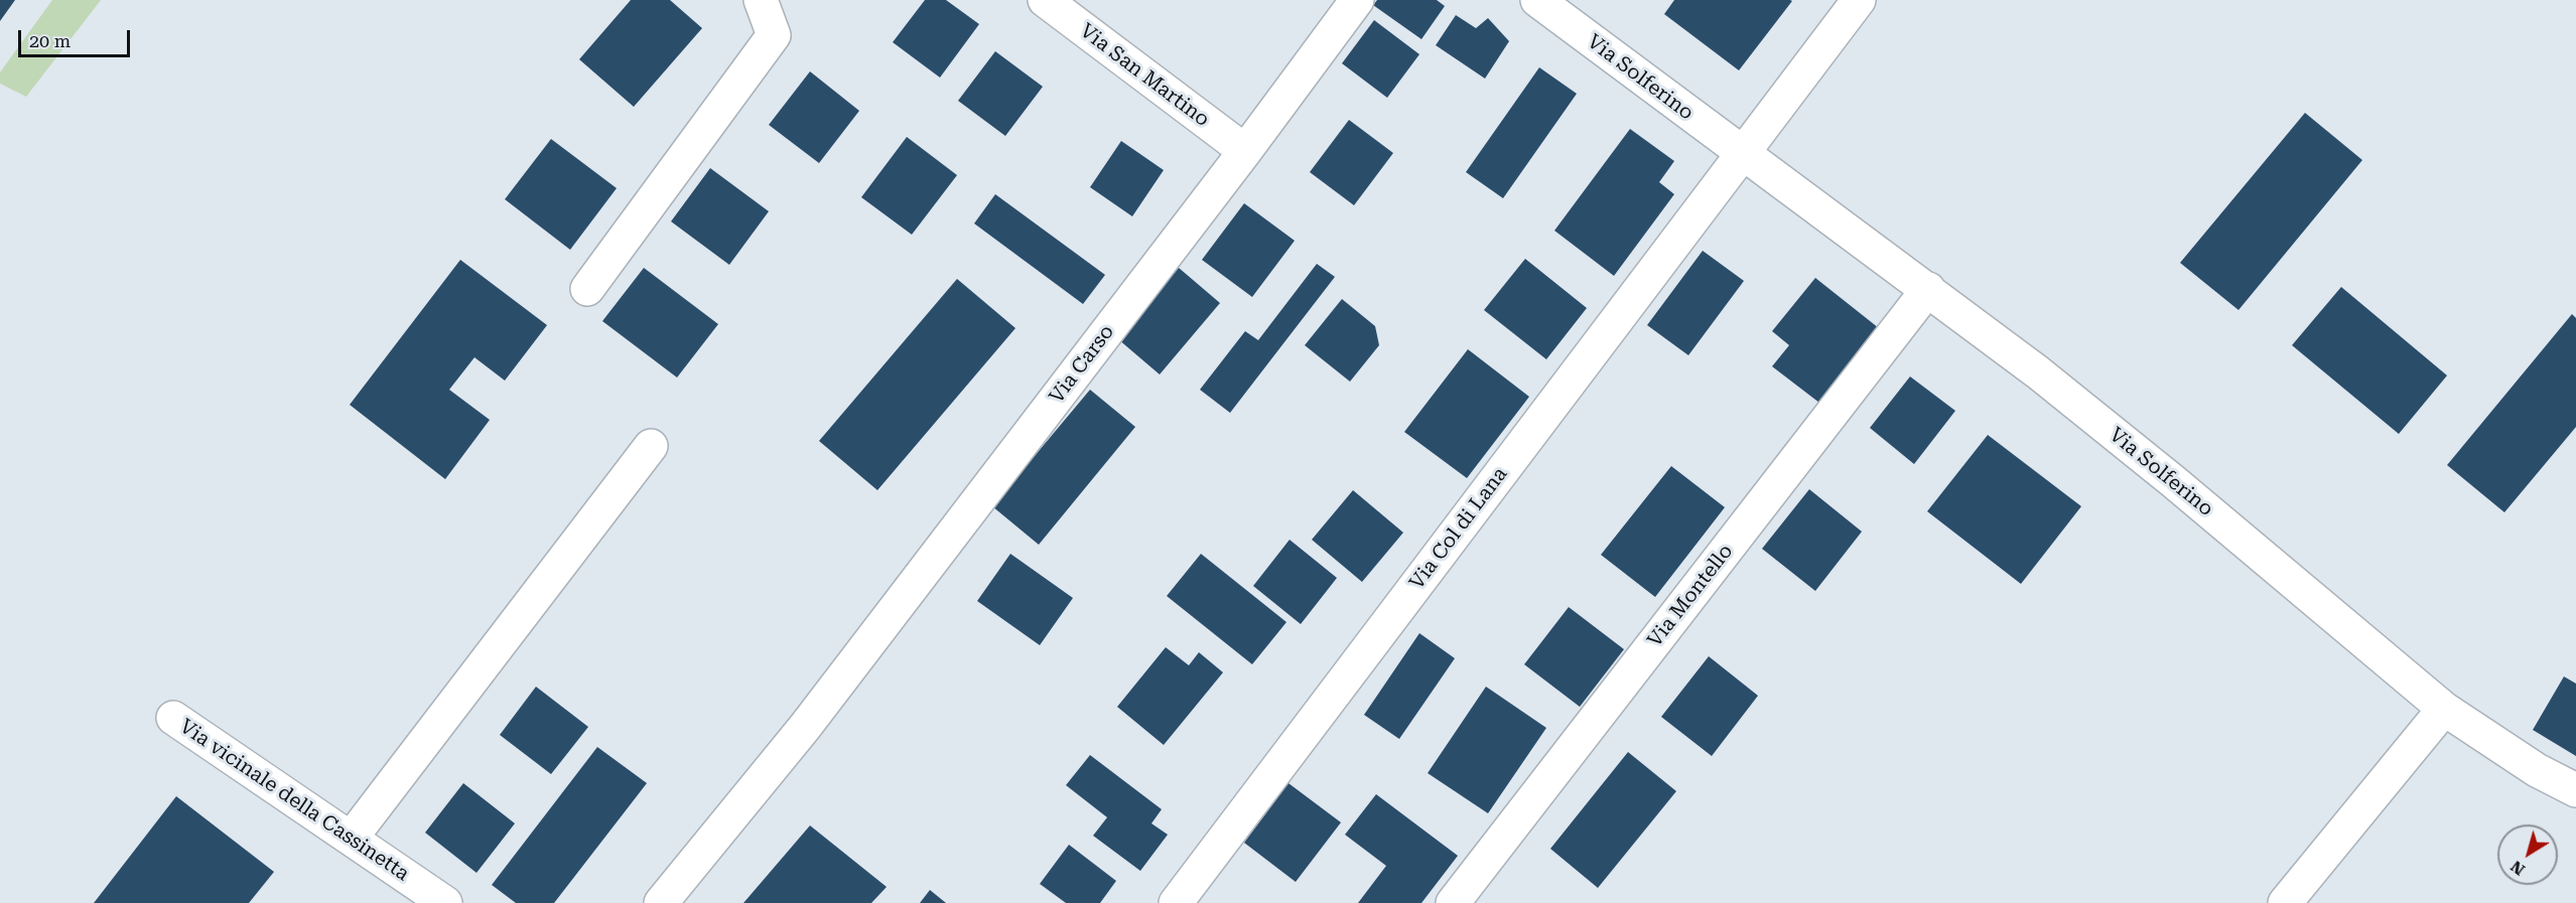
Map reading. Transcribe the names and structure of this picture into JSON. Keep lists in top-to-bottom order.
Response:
{
  "streets": {
    "street": [
      "Via San Martino",
      "Via Solferino",
      "Via Carso",
      "Via Col di Lana",
      "Via Montello",
      "Via vicinale della Cassinetta"
    ]
  },
  "crossings": [
    ["Via San Martino", "Via Carso"],
    ["Via Solferino", "Via Col di Lana"],
    ["Via Solferino", "Via Montello"]
  ],
  "scale_bar": "20 m",
  "north": "bottom left"
}
